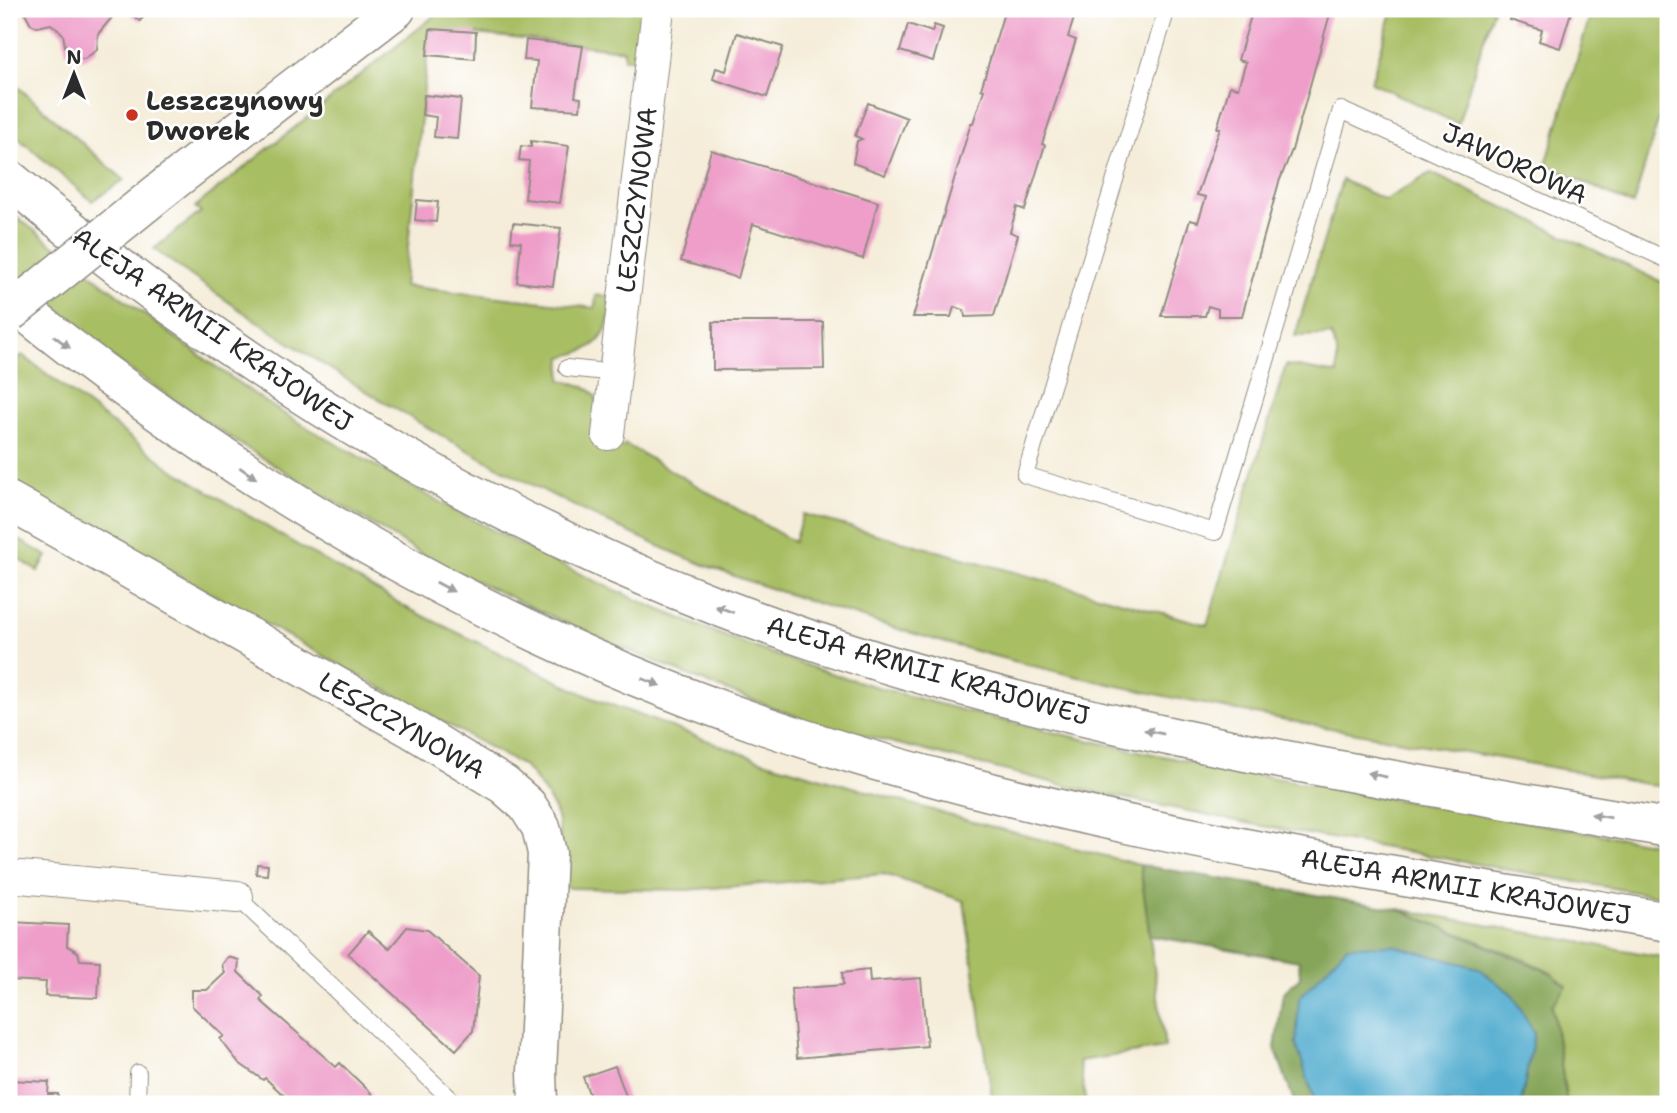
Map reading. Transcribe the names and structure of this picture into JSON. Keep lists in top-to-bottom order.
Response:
{
  "streets": {
    "main road": ["LESZCZYNOWA", "ALEJA ARMII KRAJOWEJ"],
    "lane": ["JAWOROWA"]
  },
  "places": ["Leszczynowy Dworek"],
  "north": "top"
}
